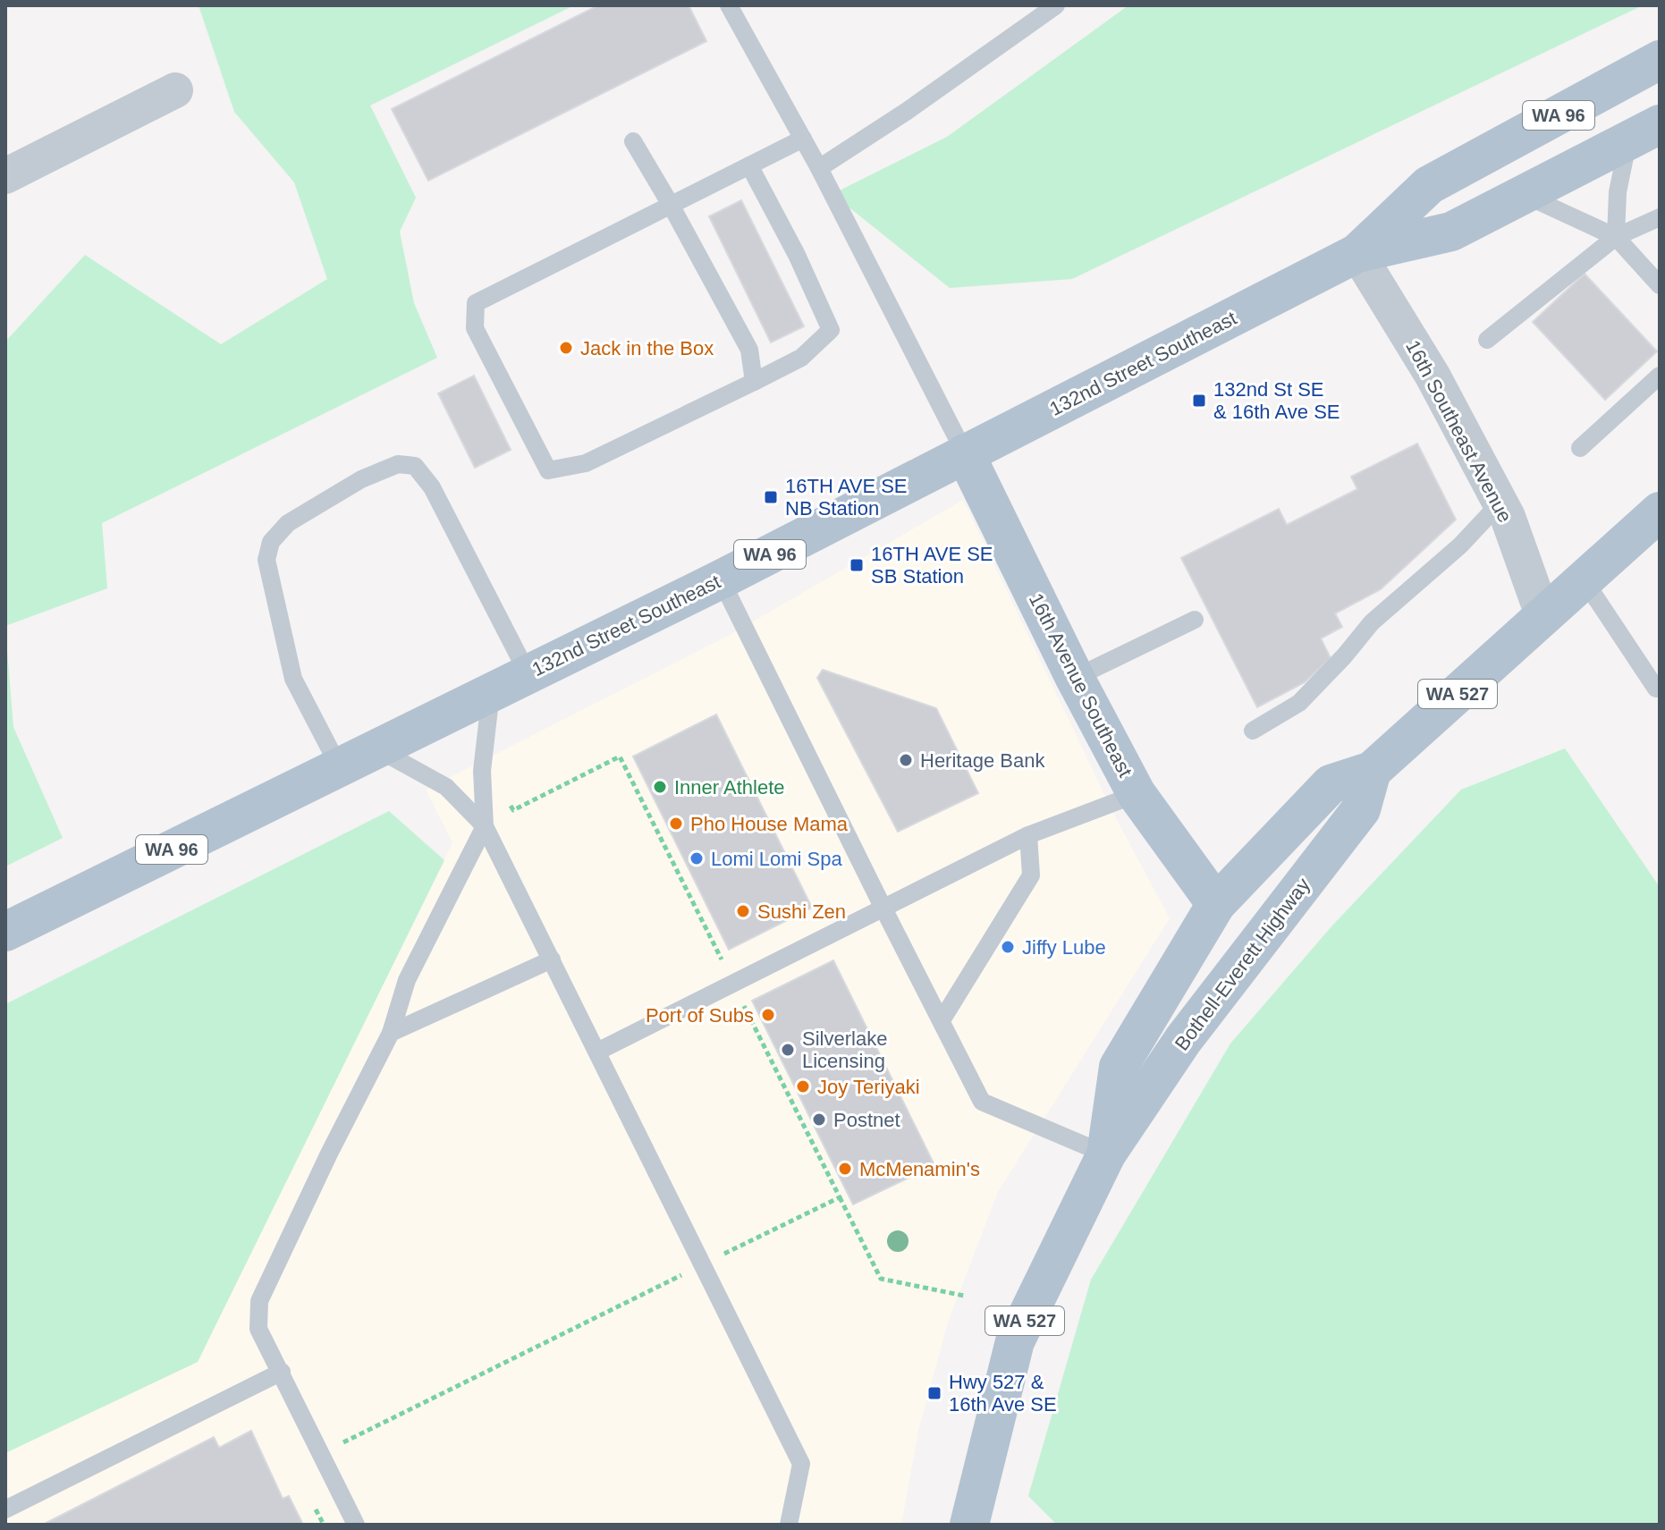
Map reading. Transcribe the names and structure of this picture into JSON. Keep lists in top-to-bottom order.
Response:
{
  "streets": {
    "main road": [
      "WA 96",
      "132nd Street Southeast",
      "16th Avenue Southeast",
      "WA 527",
      "Bothell-Everett Highway"
    ],
    "street": ["16th Southeast Avenue"]
  },
  "crossings": [
    ["132nd Street Southeast", "16th Southeast Avenue"],
    ["132nd Street Southeast", "16th Avenue Southeast"],
    ["16th Southeast Avenue", "Bothell-Everett Highway"],
    ["16th Avenue Southeast", "Bothell-Everett Highway"]
  ],
  "places": {
    "other": [
      "Jack in the Box",
      "Heritage Bank",
      "Inner Athlete",
      "Pho House Mama",
      "Lomi Lomi Spa",
      "Sushi Zen",
      "Jiffy Lube",
      "Port of Subs",
      "Silverlake Licensing",
      "Joy Teriyaki",
      "Postnet",
      "McMenamin's"
    ],
    "transit": [
      "132nd St SE & 16th Ave SE",
      "16TH AVE SE NB Station",
      "16TH AVE SE SB Station",
      "Hwy 527 & 16th Ave SE"
    ]
  }
}
